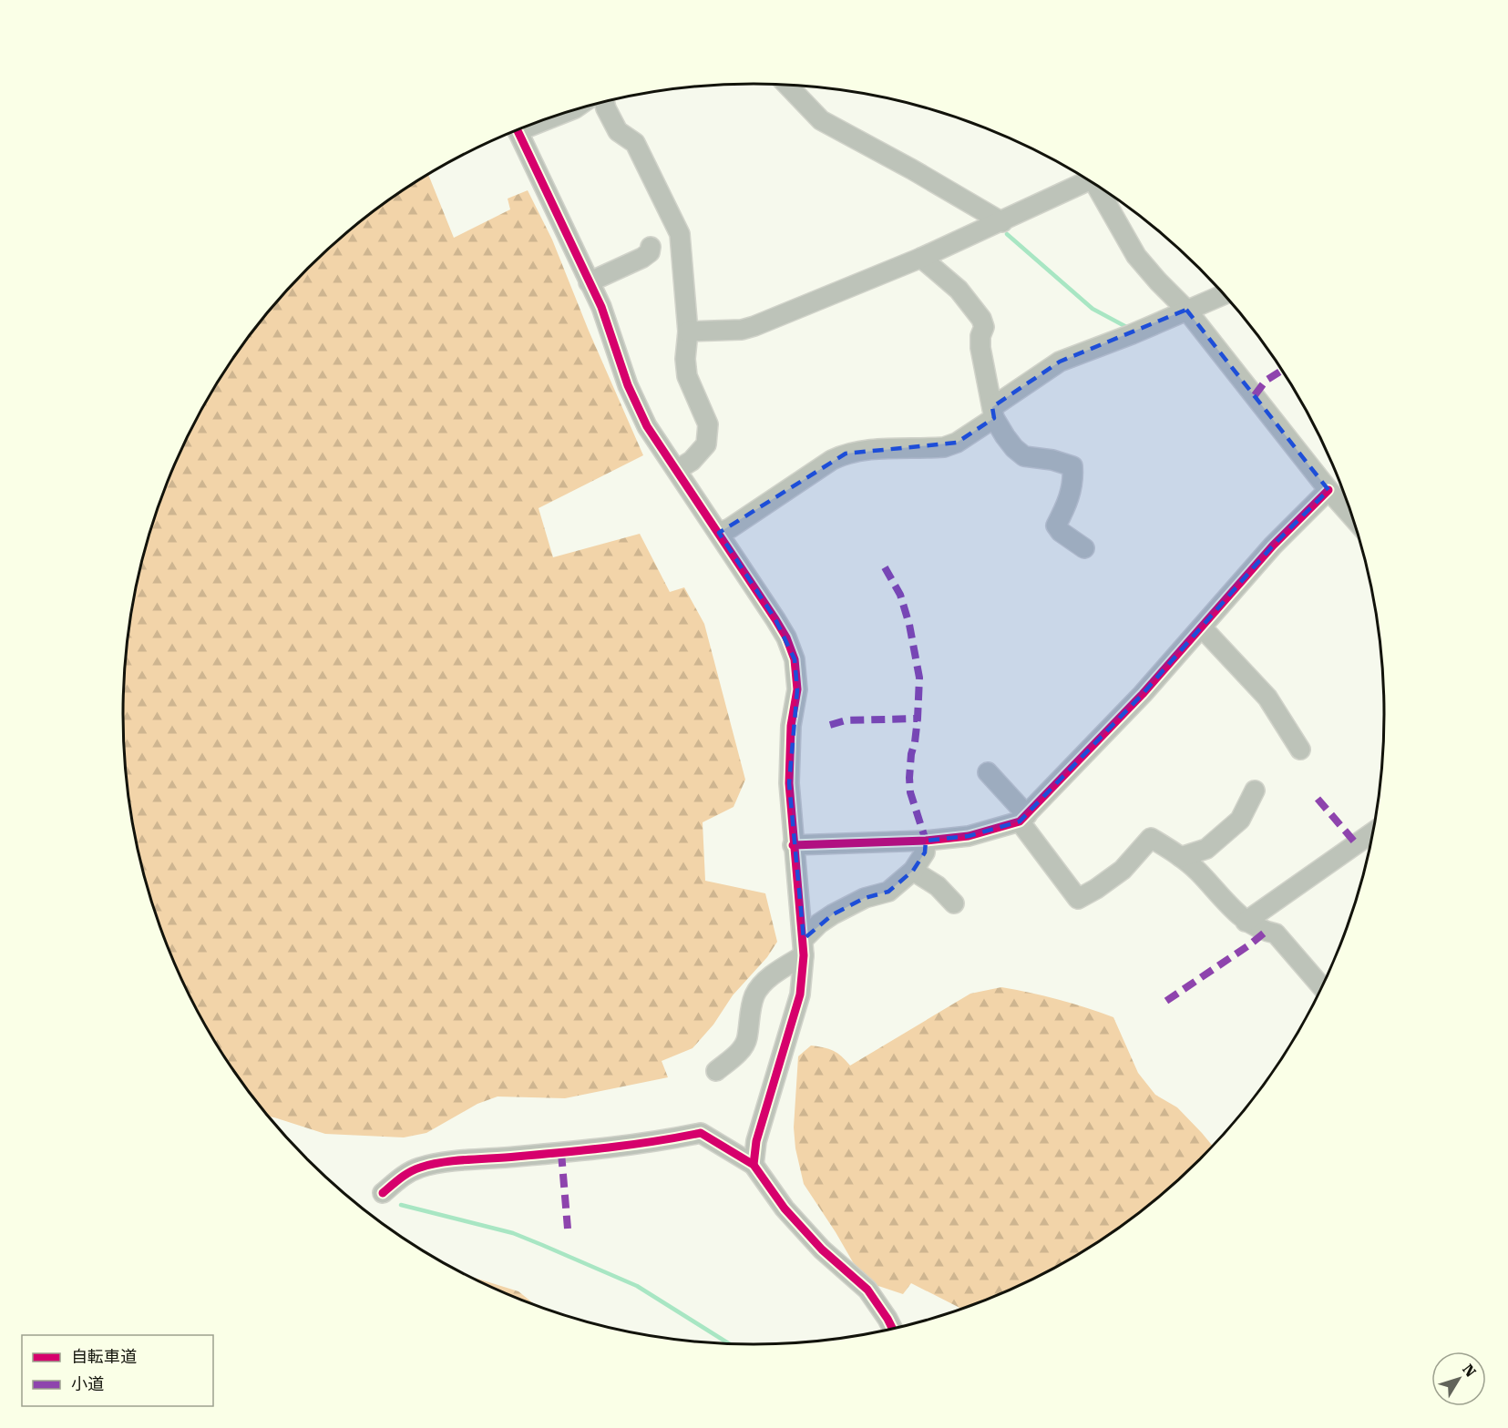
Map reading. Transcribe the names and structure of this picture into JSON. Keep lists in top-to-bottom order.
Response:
{
  "legend": ["自転車道", "小道"],
  "north": "top right"
}
